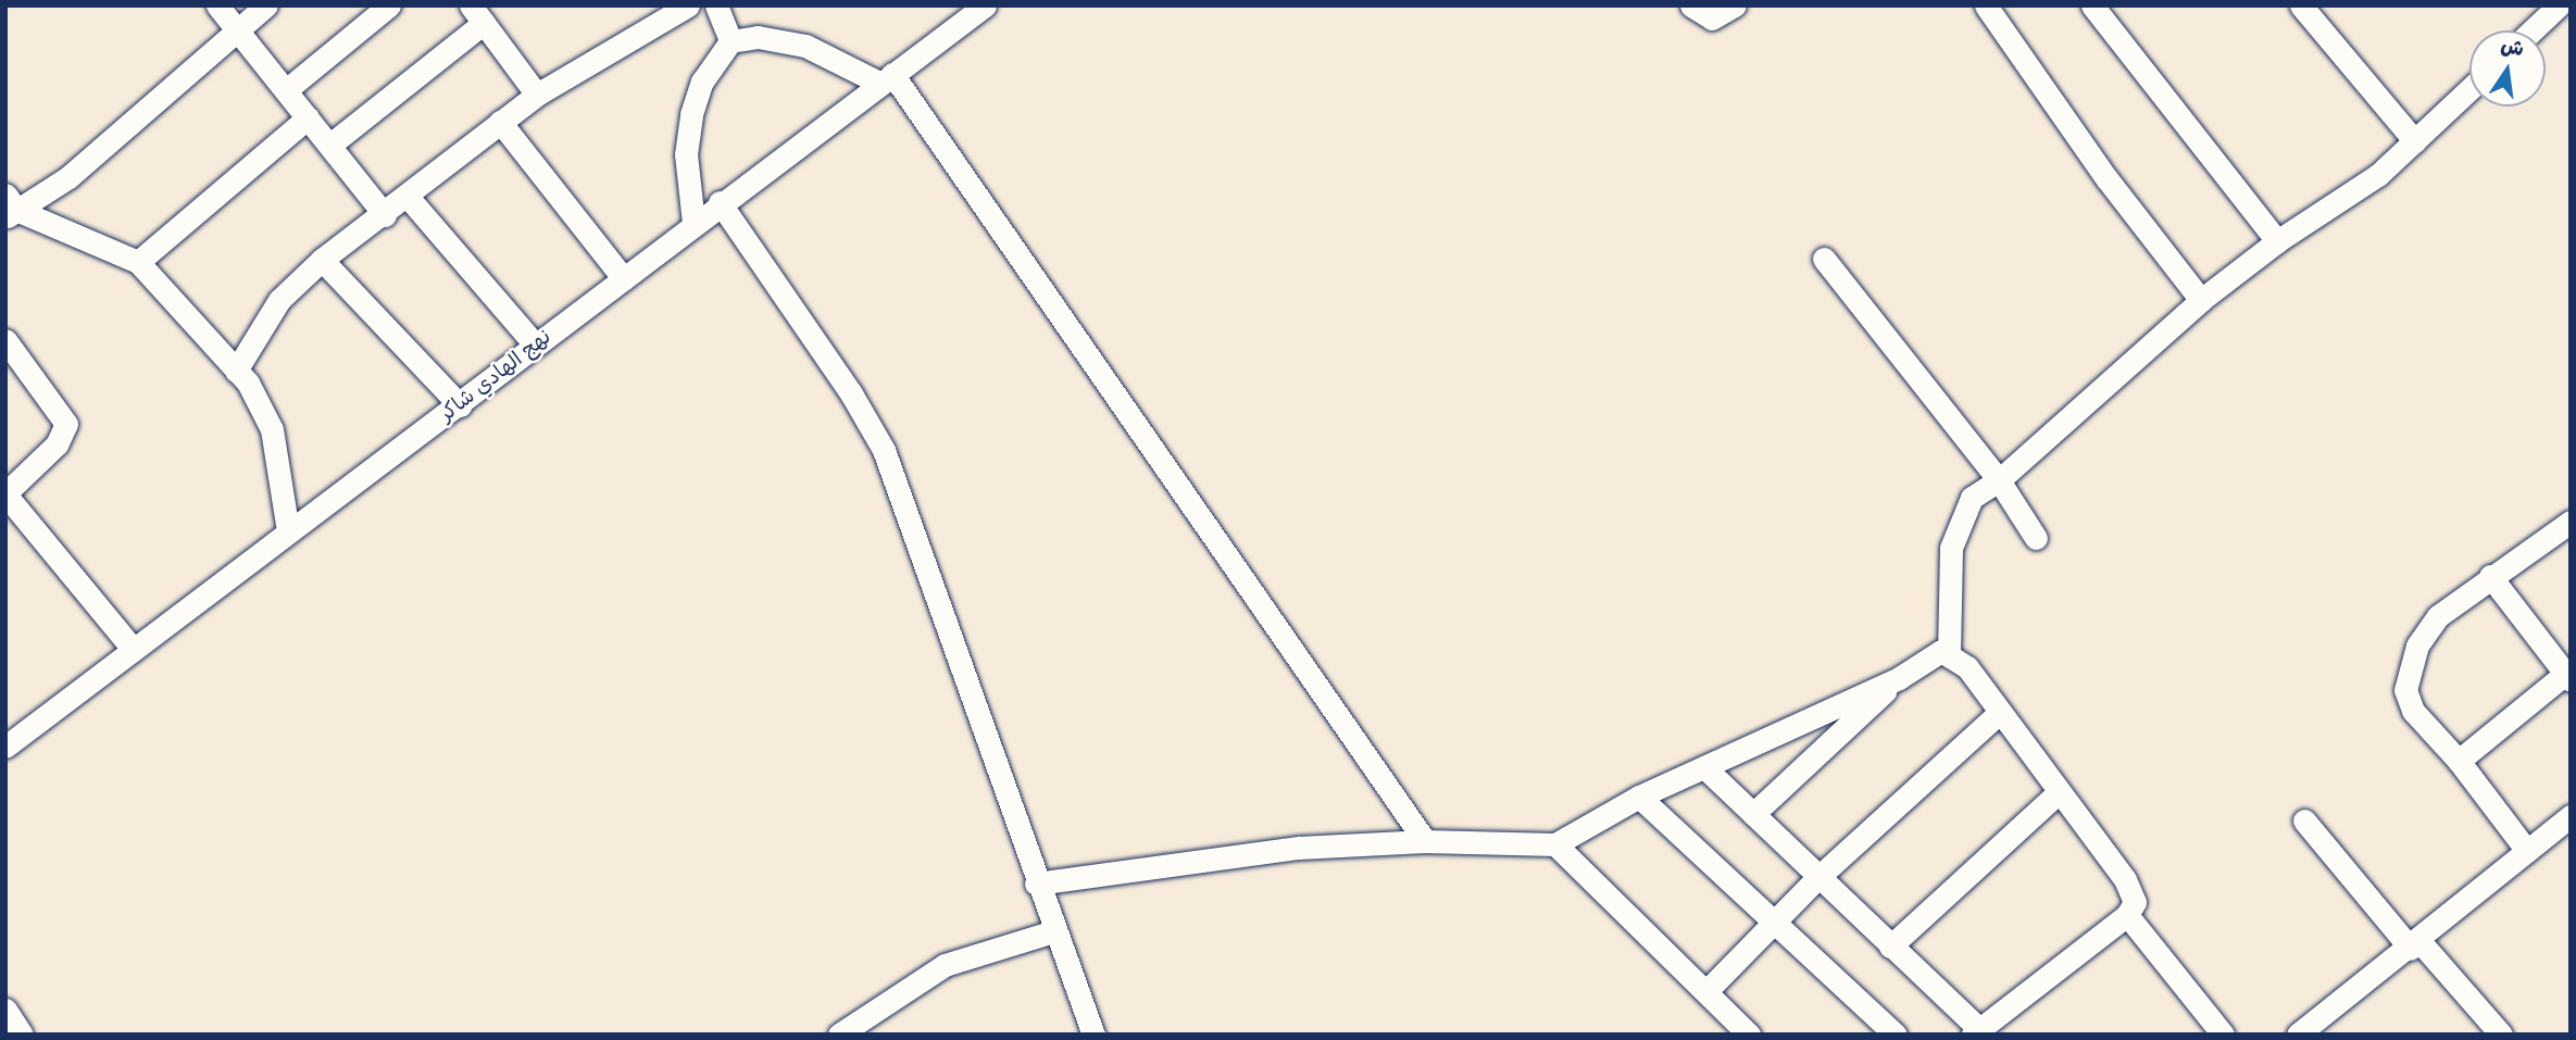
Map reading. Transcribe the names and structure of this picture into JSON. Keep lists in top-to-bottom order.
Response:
{
  "streets": {
    "street": ["نهج الهادي شاكر"]
  },
  "north": "top"
}
